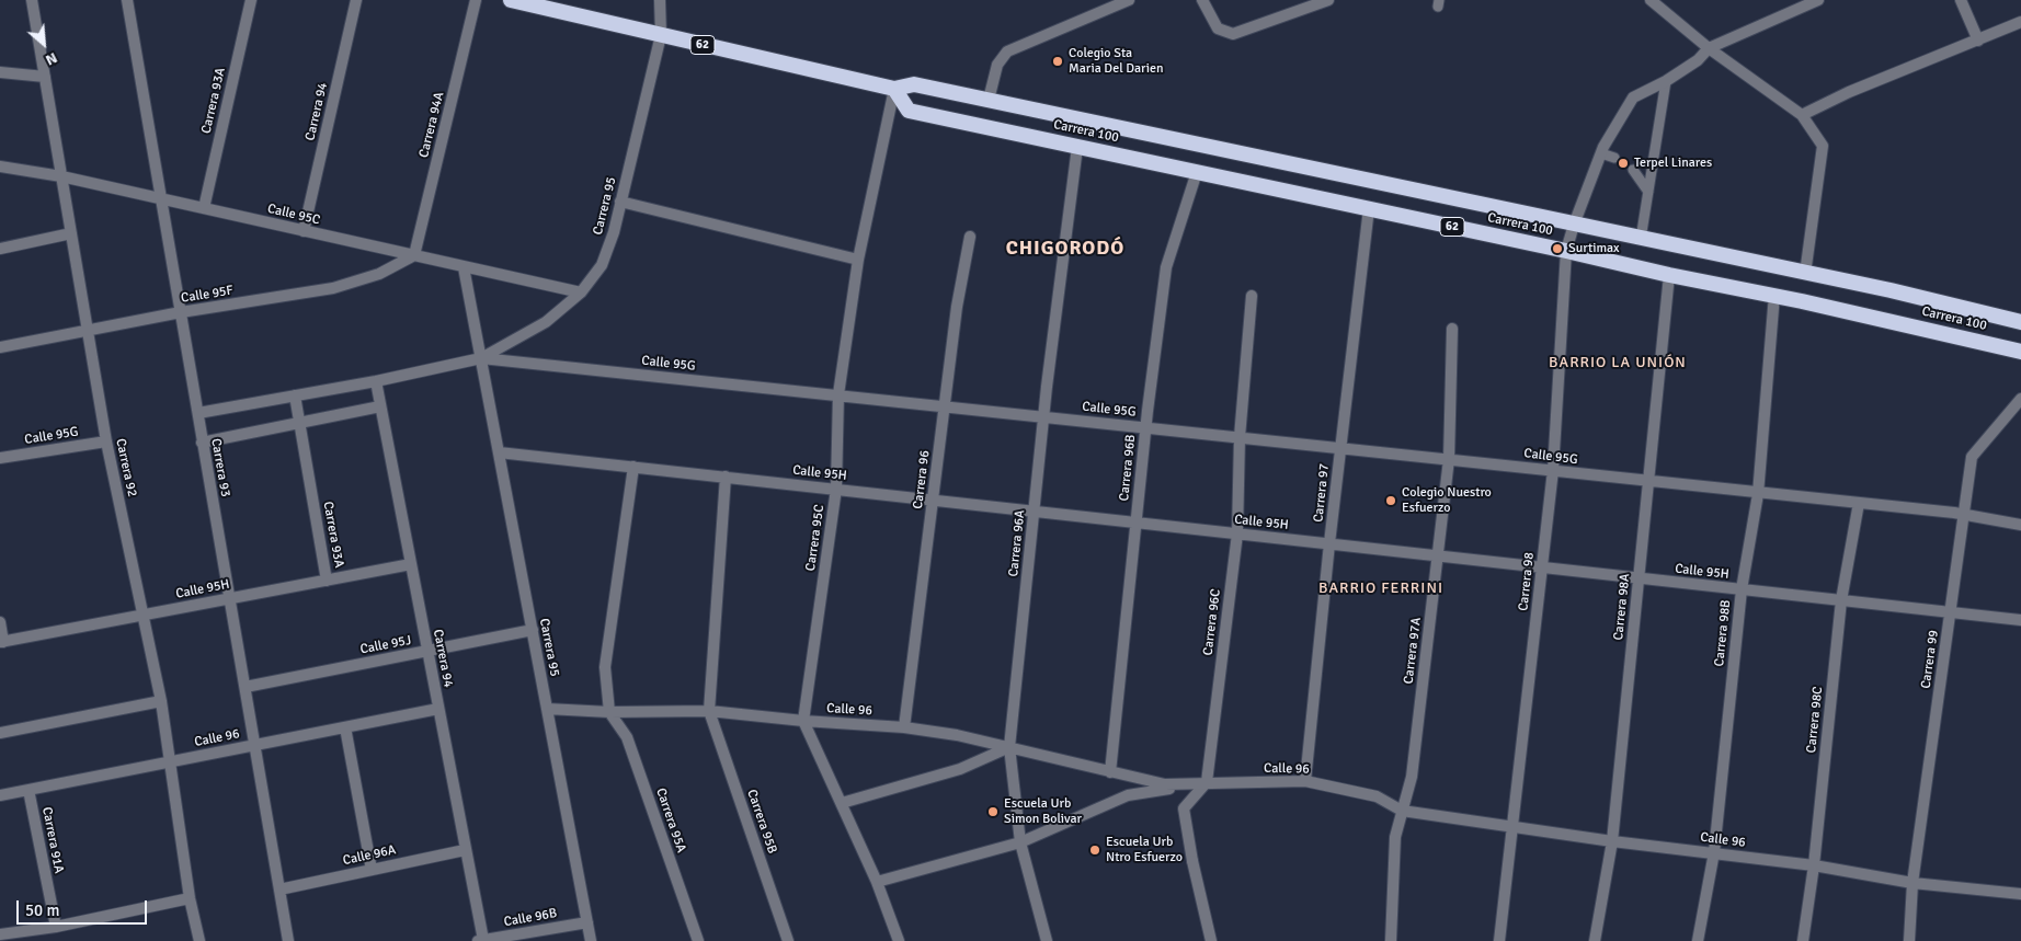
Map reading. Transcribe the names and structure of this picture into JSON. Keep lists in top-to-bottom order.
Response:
{
  "streets": {
    "highway": ["62", "Carrera 100"],
    "street": [
      "Carrera 93A",
      "Carrera 94",
      "Carrera 94A",
      "Carrera 95",
      "Calle 95C",
      "Calle 95F",
      "Calle 95G",
      "Carrera 92",
      "Carrera 93",
      "Carrera 96B",
      "Calle 95H",
      "Carrera 96",
      "Carrera 97",
      "Carrera 95C",
      "Carrera 96A",
      "Carrera 98",
      "Carrera 98A",
      "Carrera 96C",
      "Carrera 98B",
      "Calle 95J",
      "Carrera 97A",
      "Carrera 99",
      "Calle 96",
      "Carrera 98C",
      "Carrera 95A",
      "Carrera 95B",
      "Carrera 91A",
      "Calle 96A",
      "Calle 96B"
    ]
  },
  "crossings": [
    ["Carrera 93A", "Calle 95C"],
    ["Carrera 93A", "Calle 95G"],
    ["Carrera 93A", "Calle 95H"],
    ["Carrera 94", "Calle 95C"],
    ["Carrera 94", "Calle 95G"],
    ["Carrera 94", "Calle 95H"],
    ["Carrera 94", "Calle 95J"],
    ["Carrera 94", "Calle 96"],
    ["Carrera 94", "Calle 96A"],
    ["Carrera 94", "Calle 96B"],
    ["Carrera 94A", "Calle 95C"],
    ["Carrera 94A", "Calle 95F"],
    ["Carrera 100", "Carrera 95"],
    ["Carrera 100", "Carrera 96B"],
    ["Carrera 100", "Carrera 97"],
    ["Carrera 100", "Carrera 95C"],
    ["Carrera 100", "Carrera 96A"],
    ["Carrera 100", "Carrera 98"],
    ["Carrera 100", "Carrera 98A"],
    ["Carrera 100", "Carrera 98B"],
    ["Carrera 95", "Calle 95C"],
    ["Carrera 95", "Calle 95G"],
    ["Carrera 95", "Calle 95H"],
    ["Carrera 95", "Calle 95J"],
    ["Carrera 95", "Calle 96"],
    ["Carrera 95", "Calle 96B"],
    ["Calle 95C", "Calle 95F"],
    ["Calle 95C", "Carrera 92"],
    ["Calle 95C", "Carrera 93"],
    ["Calle 95F", "Carrera 92"],
    ["Calle 95F", "Carrera 93"],
    ["Calle 95G", "Carrera 92"],
    ["Calle 95G", "Carrera 93"],
    ["Calle 95G", "Carrera 96B"],
    ["Calle 95G", "Carrera 96"],
    ["Calle 95G", "Carrera 97"],
    ["Calle 95G", "Carrera 95C"],
    ["Calle 95G", "Carrera 96A"],
    ["Calle 95G", "Carrera 98"],
    ["Calle 95G", "Carrera 98A"],
    ["Calle 95G", "Carrera 96C"],
    ["Calle 95G", "Carrera 98B"],
    ["Calle 95G", "Carrera 97A"],
    ["Calle 95G", "Carrera 99"],
    ["Calle 95G", "Carrera 98C"],
    ["Carrera 92", "Calle 95H"],
    ["Carrera 92", "Calle 96"],
    ["Carrera 93", "Calle 95H"],
    ["Carrera 93", "Calle 95J"],
    ["Carrera 93", "Calle 96"],
    ["Carrera 93", "Calle 96A"],
    ["Carrera 96B", "Calle 95H"],
    ["Carrera 96B", "Calle 96"],
    ["Calle 95H", "Carrera 96"],
    ["Calle 95H", "Carrera 97"],
    ["Calle 95H", "Carrera 95C"],
    ["Calle 95H", "Carrera 96A"],
    ["Calle 95H", "Carrera 98"],
    ["Calle 95H", "Carrera 98A"],
    ["Calle 95H", "Carrera 96C"],
    ["Calle 95H", "Carrera 98B"],
    ["Calle 95H", "Carrera 97A"],
    ["Calle 95H", "Carrera 99"],
    ["Calle 95H", "Carrera 98C"],
    ["Carrera 96", "Calle 96"],
    ["Carrera 97", "Calle 96"],
    ["Carrera 95C", "Calle 96"],
    ["Carrera 96A", "Calle 96"],
    ["Carrera 98", "Calle 96"],
    ["Carrera 98A", "Calle 96"],
    ["Carrera 96C", "Calle 96"],
    ["Carrera 98B", "Calle 96"],
    ["Carrera 97A", "Calle 96"],
    ["Carrera 99", "Calle 96"],
    ["Calle 96", "Carrera 98C"],
    ["Calle 96", "Carrera 95A"],
    ["Calle 96", "Carrera 95B"],
    ["Calle 96", "Carrera 91A"]
  ],
  "districts": ["CHIGORODÓ", "BARRIO LA UNIÓN", "BARRIO FERRINI"],
  "places": [
    "Colegio Sta Maria Del Darien",
    "Terpel Linares",
    "Surtimax",
    "Colegio Nuestro Esfuerzo",
    "Escuela Urb Simon Bolivar",
    "Escuela Urb Ntro Esfuerzo"
  ],
  "scale_bar": "50 m",
  "north": "bottom right"
}
